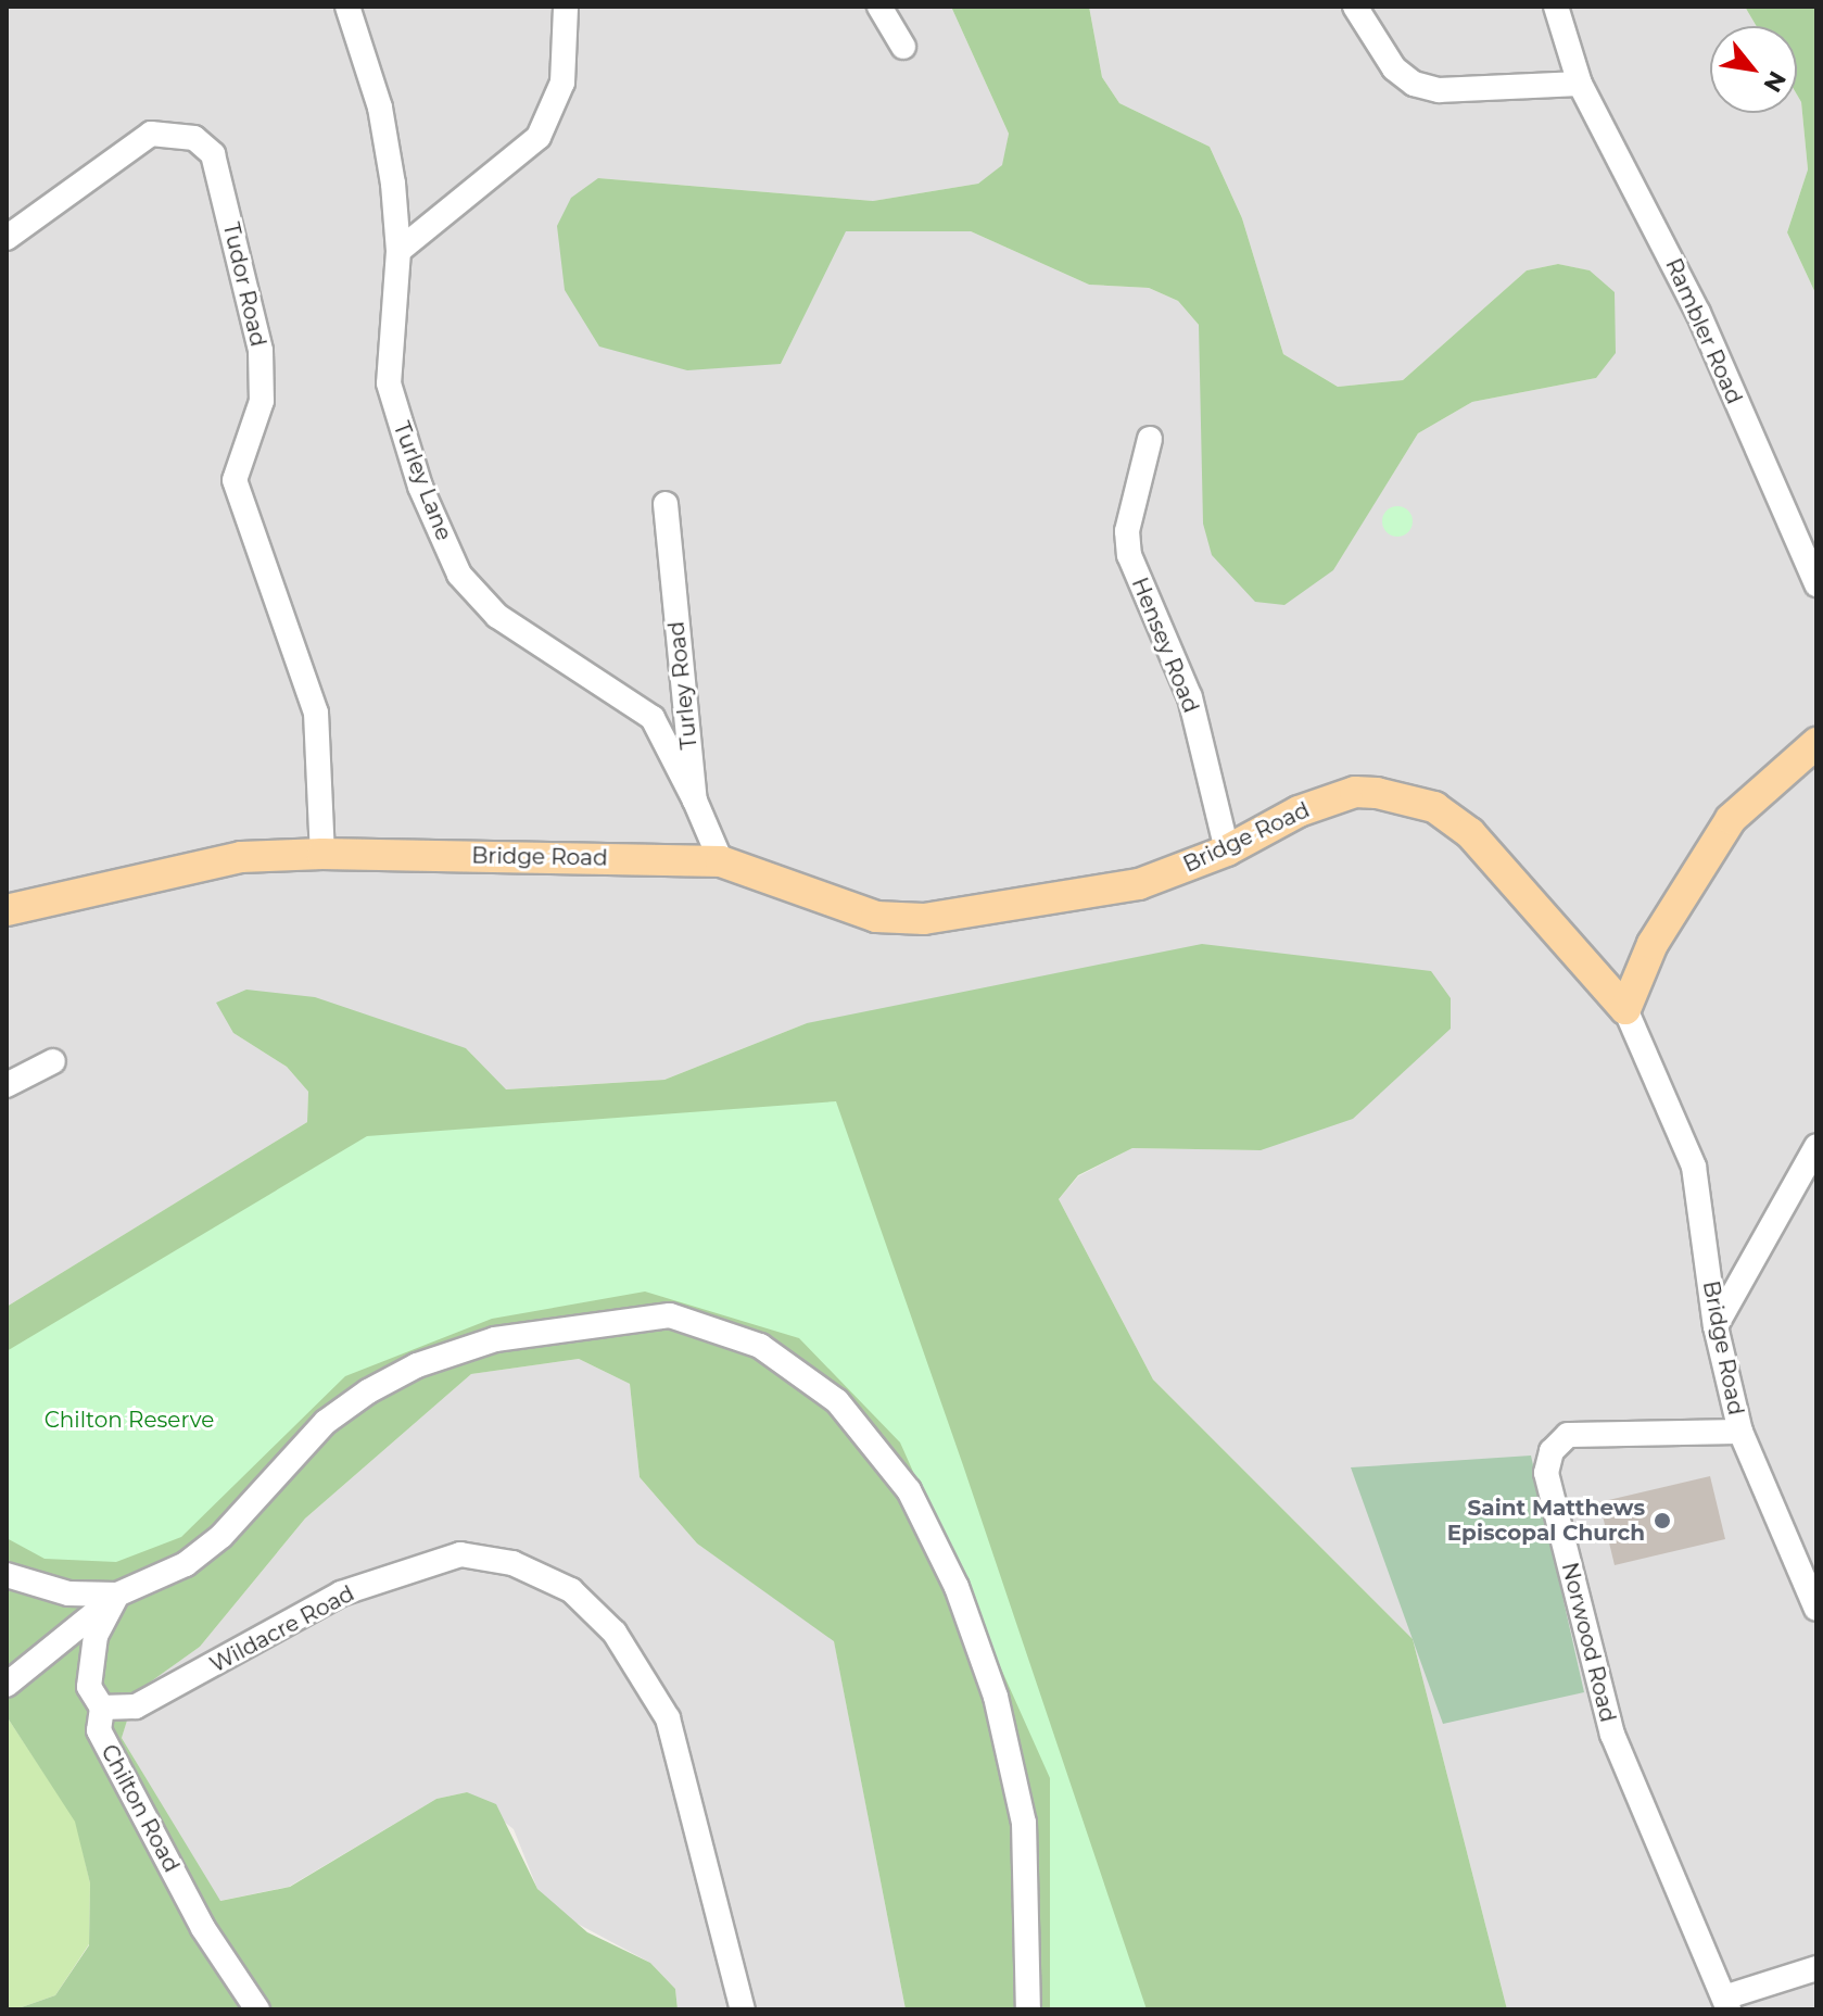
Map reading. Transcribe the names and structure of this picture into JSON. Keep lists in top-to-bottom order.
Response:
{
  "streets": {
    "main road": ["Bridge Road"],
    "street": [
      "Tudor Road",
      "Rambler Road",
      "Turley Lane",
      "Hensey Road",
      "Turley Road",
      "Wildacre Road",
      "Norwood Road",
      "Chilton Road"
    ]
  },
  "crossings": [
    ["Tudor Road", "Bridge Road"],
    ["Turley Lane", "Turley Road"],
    ["Hensey Road", "Bridge Road"],
    ["Turley Road", "Bridge Road"],
    ["Bridge Road", "Norwood Road"],
    ["Wildacre Road", "Chilton Road"]
  ],
  "parks": ["Chilton Reserve"],
  "places": ["Saint Matthews Episcopal Church"],
  "north": "bottom right"
}
